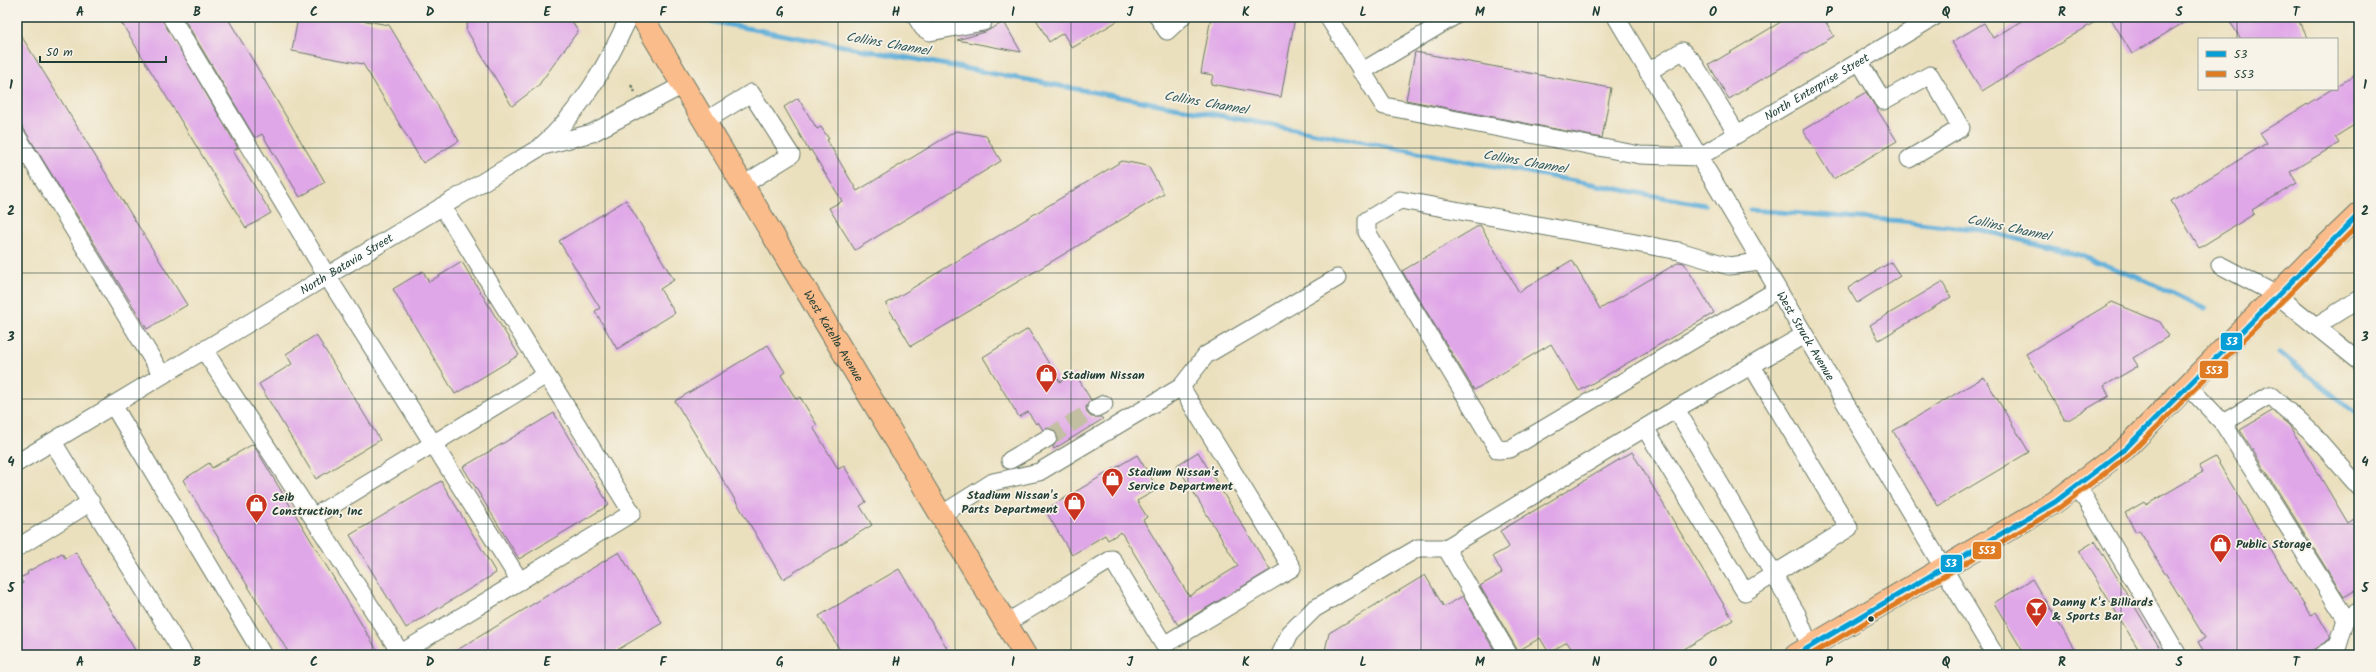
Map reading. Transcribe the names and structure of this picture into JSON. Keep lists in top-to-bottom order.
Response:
{
  "streets": {
    "main road": ["West Katella Avenue"],
    "street": ["North Enterprise Street", "North Batavia Street", "West Struck Avenue"]
  },
  "crossings": [
    ["North Enterprise Street", "West Struck Avenue"]
  ],
  "water": ["Collins Channel"],
  "places": {
    "shop": [
      "Stadium Nissan",
      "Stadium Nissan's Service Department",
      "Stadium Nissan's Parts Department",
      "Seib Construction, Inc",
      "Public Storage"
    ],
    "bar": ["Danny K's Billiards & Sports Bar"]
  },
  "lines": ["transit line 53", "transit line 553"],
  "legend": ["53", "553"],
  "scale_bar": "50 m",
  "grid": {
    "columns": [
      "A",
      "B",
      "C",
      "D",
      "E",
      "F",
      "G",
      "H",
      "I",
      "J",
      "K",
      "L",
      "M",
      "N",
      "O",
      "P",
      "Q",
      "R",
      "S",
      "T"
    ],
    "rows": [
      "1",
      "2",
      "3",
      "4",
      "5"
    ]
  }
}
